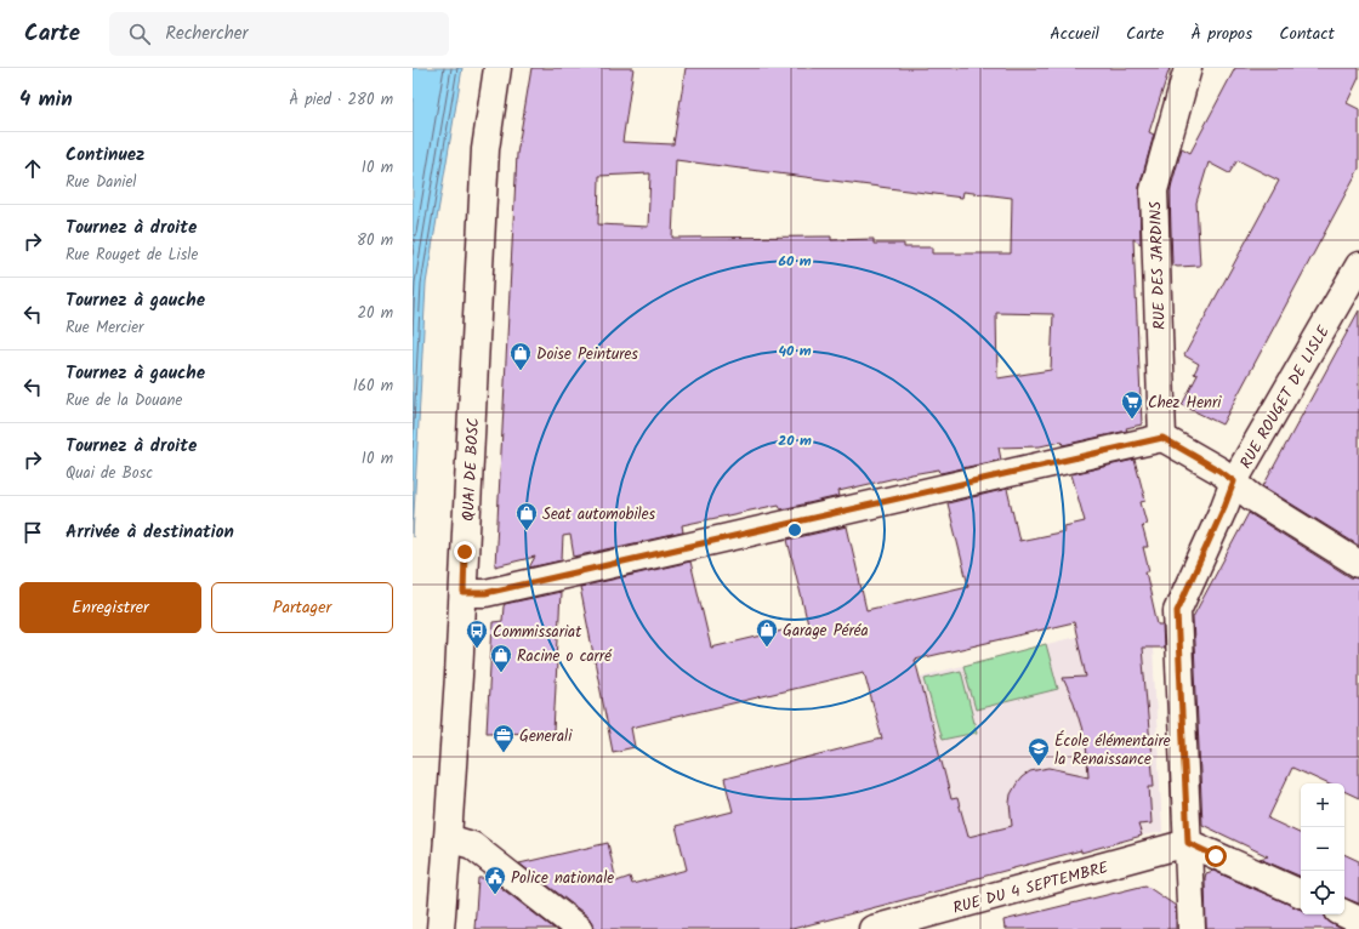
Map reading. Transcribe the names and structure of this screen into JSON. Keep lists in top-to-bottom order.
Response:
{
  "streets": {
    "street": [
      "RUE DES JARDINS",
      "RUE ROUGET DE LISLE",
      "QUAI DE BOSC",
      "RUE DU 4 SEPTEMBRE"
    ]
  },
  "crossings": [
    ["RUE ROUGET DE LISLE", "RUE DU 4 SEPTEMBRE"]
  ],
  "places": {
    "shop": [
      "Doise Peintures",
      "Seat automobiles",
      "Garage Péréa",
      "Racine o carré"
    ],
    "supermarket": ["Chez Henri"],
    "bus stop": ["Commissariat"],
    "office": ["Generali"],
    "school or university": ["École élémentaire la Renaissance"],
    "public building": ["Police nationale"]
  },
  "page": {
    "header": "Carte",
    "search": "Rechercher",
    "nav": [
      "Accueil",
      "Carte",
      "À propos",
      "Contact"
    ],
    "heading": ["4 min", "À pied · 280 m"],
    "list": [
      ["Continuez", "Rue Daniel", "10 m"],
      ["Tournez à droite", "Rue Rouget de Lisle", "80 m"],
      ["Tournez à gauche", "Rue Mercier", "20 m"],
      ["Tournez à gauche", "Rue de la Douane", "160 m"],
      ["Tournez à droite", "Quai de Bosc", "10 m"],
      "Arrivée à destination"
    ],
    "buttons": ["Enregistrer", "Partager"],
    "map_buttons": ["+", "−"]
  },
  "rings": ["60 m", "40 m", "20 m"]
}
